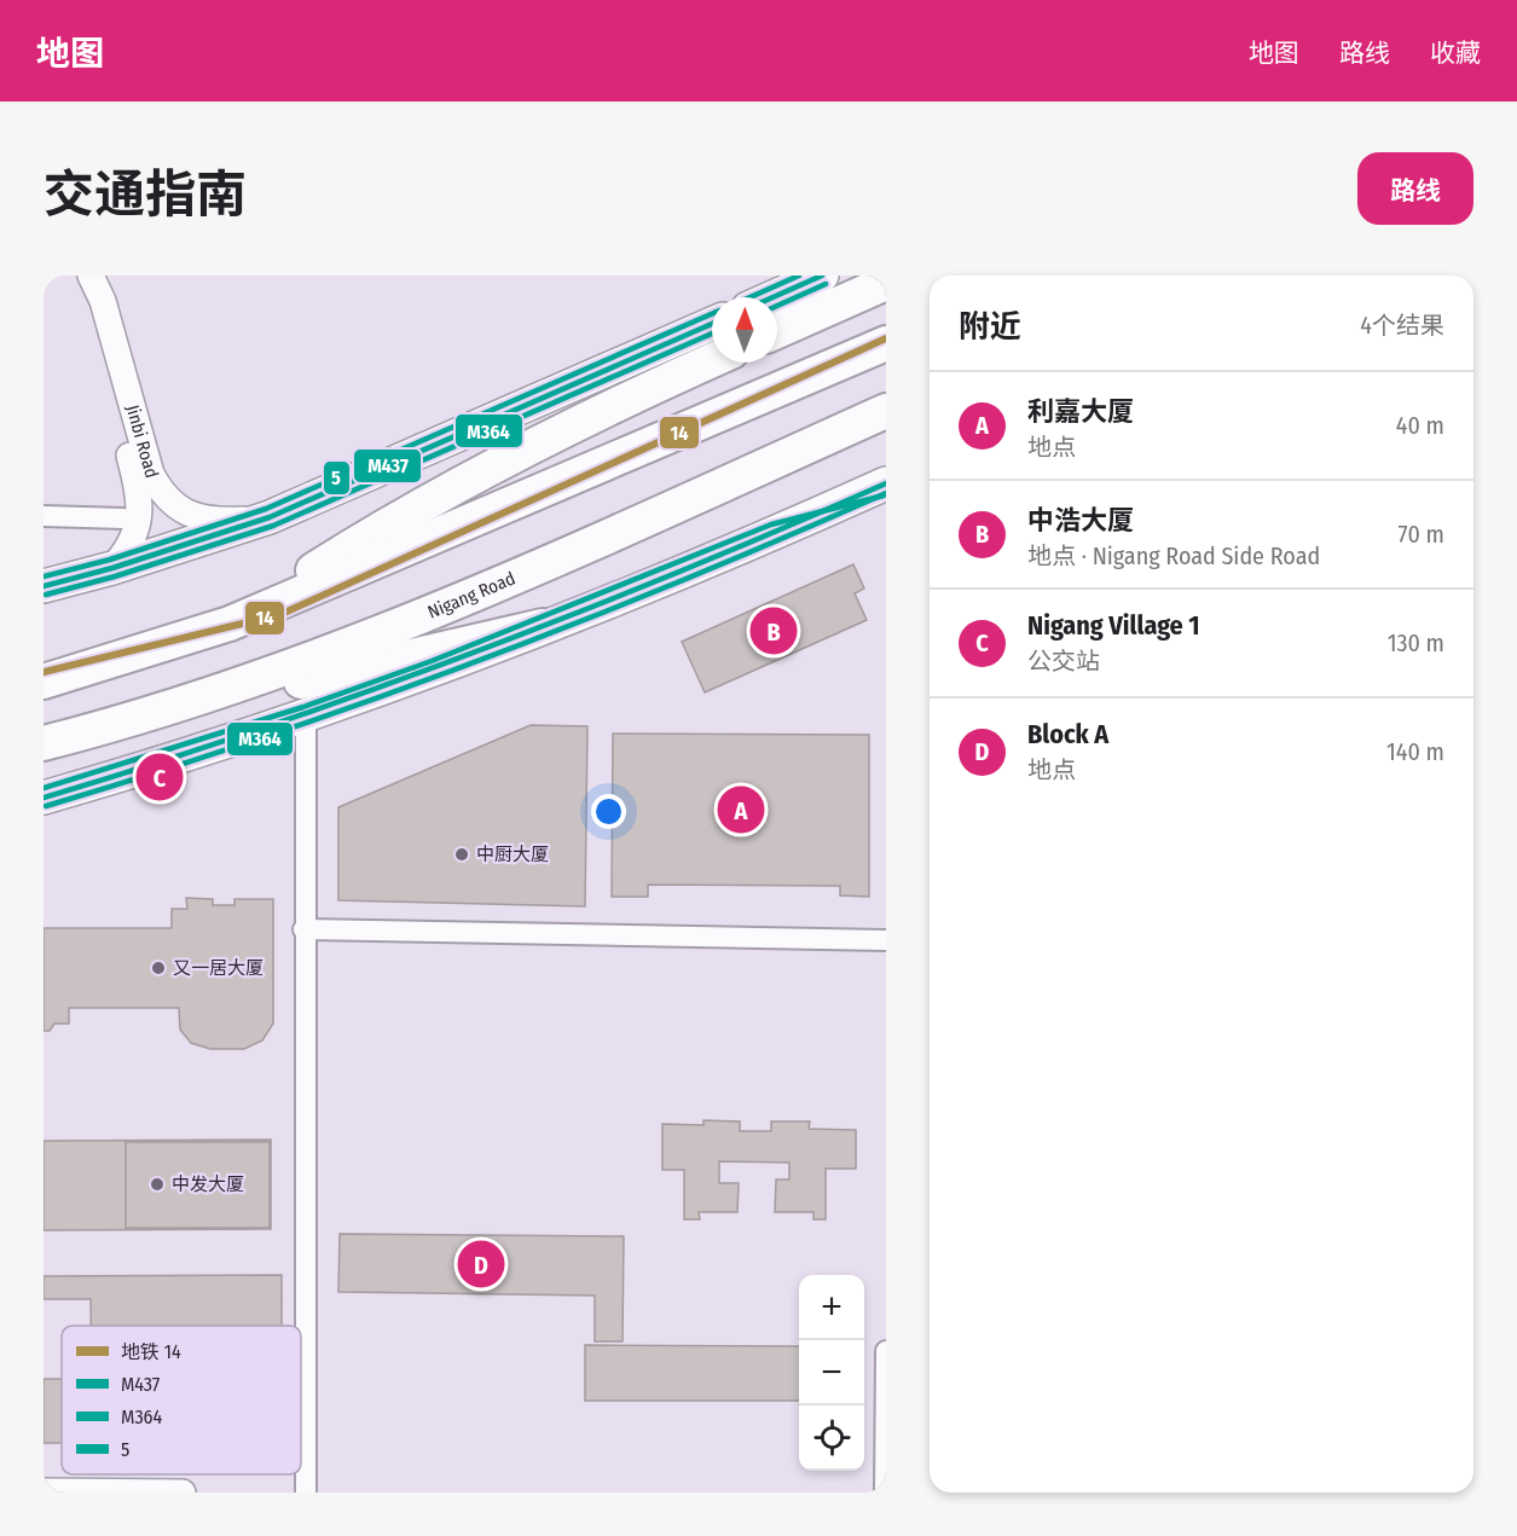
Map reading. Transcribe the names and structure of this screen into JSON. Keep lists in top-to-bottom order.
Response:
{
  "streets": {
    "highway": ["Nigang Road"],
    "street": ["Jinbi Road"]
  },
  "places": ["中厨大厦", "又一居大厦", "中发大厦"],
  "lines": [
    "transit line M437",
    "transit line 5",
    "transit line M364",
    "metro line 14"
  ],
  "legend": [
    "地铁 14",
    "M437",
    "M364",
    "5"
  ],
  "north": "top",
  "page": {
    "header": "地图",
    "nav": ["地图", "路线", "收藏"],
    "title": "交通指南",
    "buttons": "路线",
    "heading": ["附近", "4个结果"],
    "list": [
      {
        "mark": "A",
        "name": "利嘉大厦",
        "note": "地点",
        "value": "40 m"
      },
      {
        "mark": "B",
        "name": "中浩大厦",
        "note": "地点 · Nigang Road Side Road",
        "value": "70 m"
      },
      {
        "mark": "C",
        "name": "Nigang Village 1",
        "note": "公交站",
        "value": "130 m"
      },
      {
        "mark": "D",
        "name": "Block A",
        "note": "地点",
        "value": "140 m"
      }
    ],
    "pins": [
      "B",
      "C",
      "A",
      "D"
    ],
    "map_buttons": ["+", "−"]
  }
}
